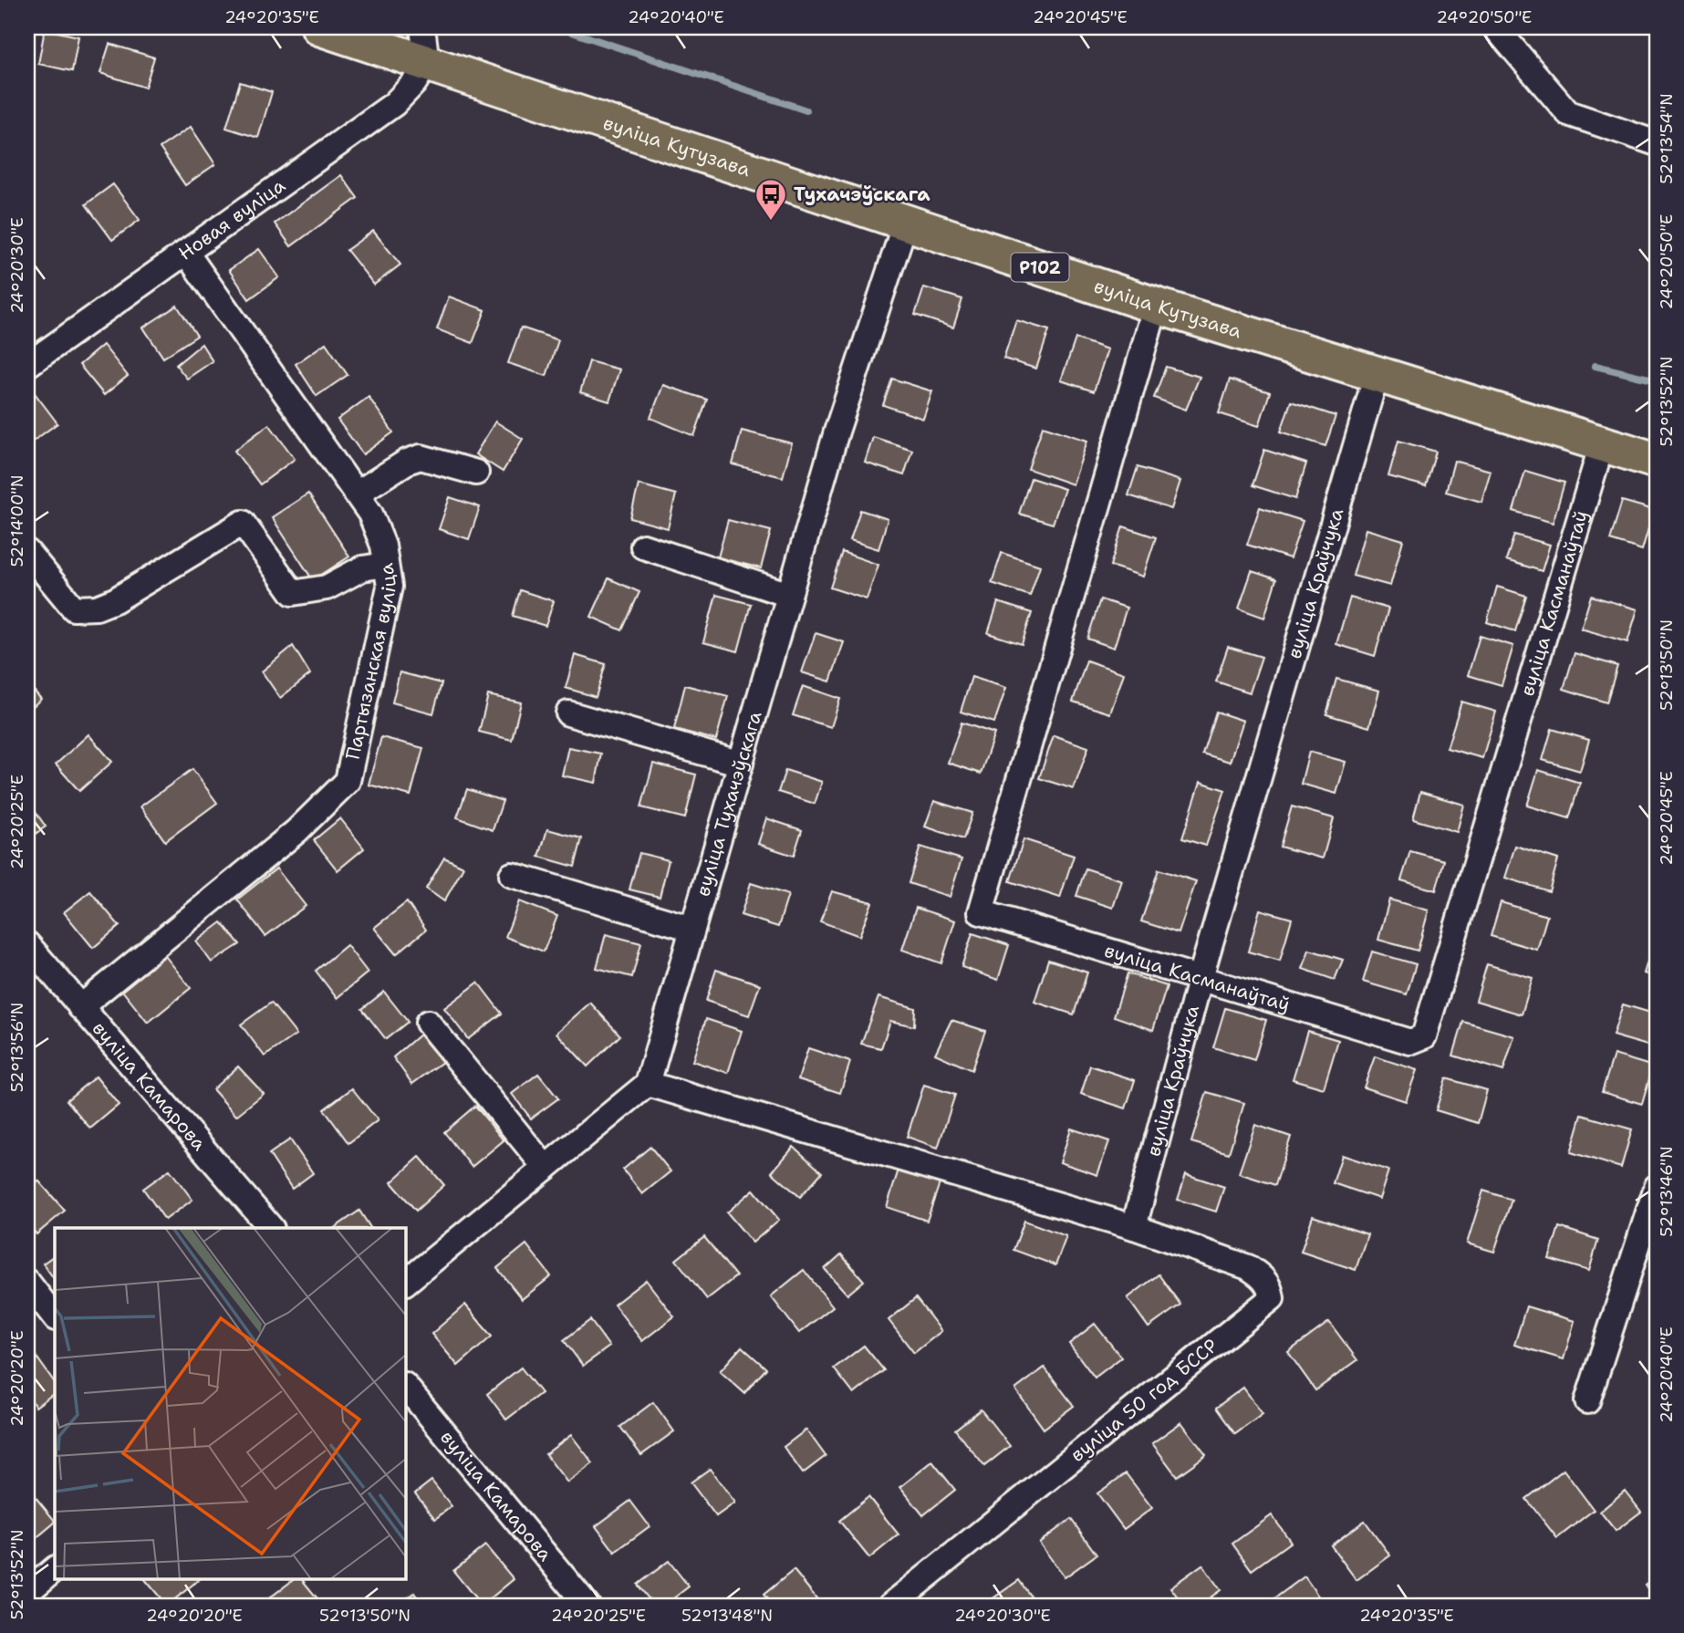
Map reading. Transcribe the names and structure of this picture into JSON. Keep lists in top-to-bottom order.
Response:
{
  "streets": {
    "main road": ["вуліца Кутузава", "Р102"],
    "street": [
      "Новая вуліца",
      "вуліца Краўчука",
      "вуліца Касманаўтаў",
      "Партызанская вуліца",
      "вуліца Тухачэўскага",
      "вуліца Камарова",
      "вуліца 50 год БССР"
    ]
  },
  "crossings": [
    ["вуліца Кутузава", "Новая вуліца"],
    ["вуліца Кутузава", "вуліца Краўчука"],
    ["вуліца Кутузава", "вуліца Касманаўтаў"],
    ["вуліца Кутузава", "вуліца Тухачэўскага"],
    ["Новая вуліца", "Партызанская вуліца"],
    ["вуліца Краўчука", "вуліца Касманаўтаў"],
    ["вуліца Краўчука", "вуліца 50 год БССР"],
    ["Партызанская вуліца", "вуліца Камарова"]
  ],
  "places": {
    "bus stop": ["Тухачэўскага"]
  },
  "coordinates": [
    "24°20'35\"E",
    "24°20'40\"E",
    "24°20'45\"E",
    "24°20'50\"E",
    "52°13'54\"N",
    "24°20'30\"E",
    "52°13'52\"N",
    "52°14'00\"N",
    "52°13'50\"N",
    "24°20'25\"E",
    "52°13'56\"N",
    "52°13'46\"N",
    "24°20'20\"E",
    "52°13'48\"N"
  ]
}
